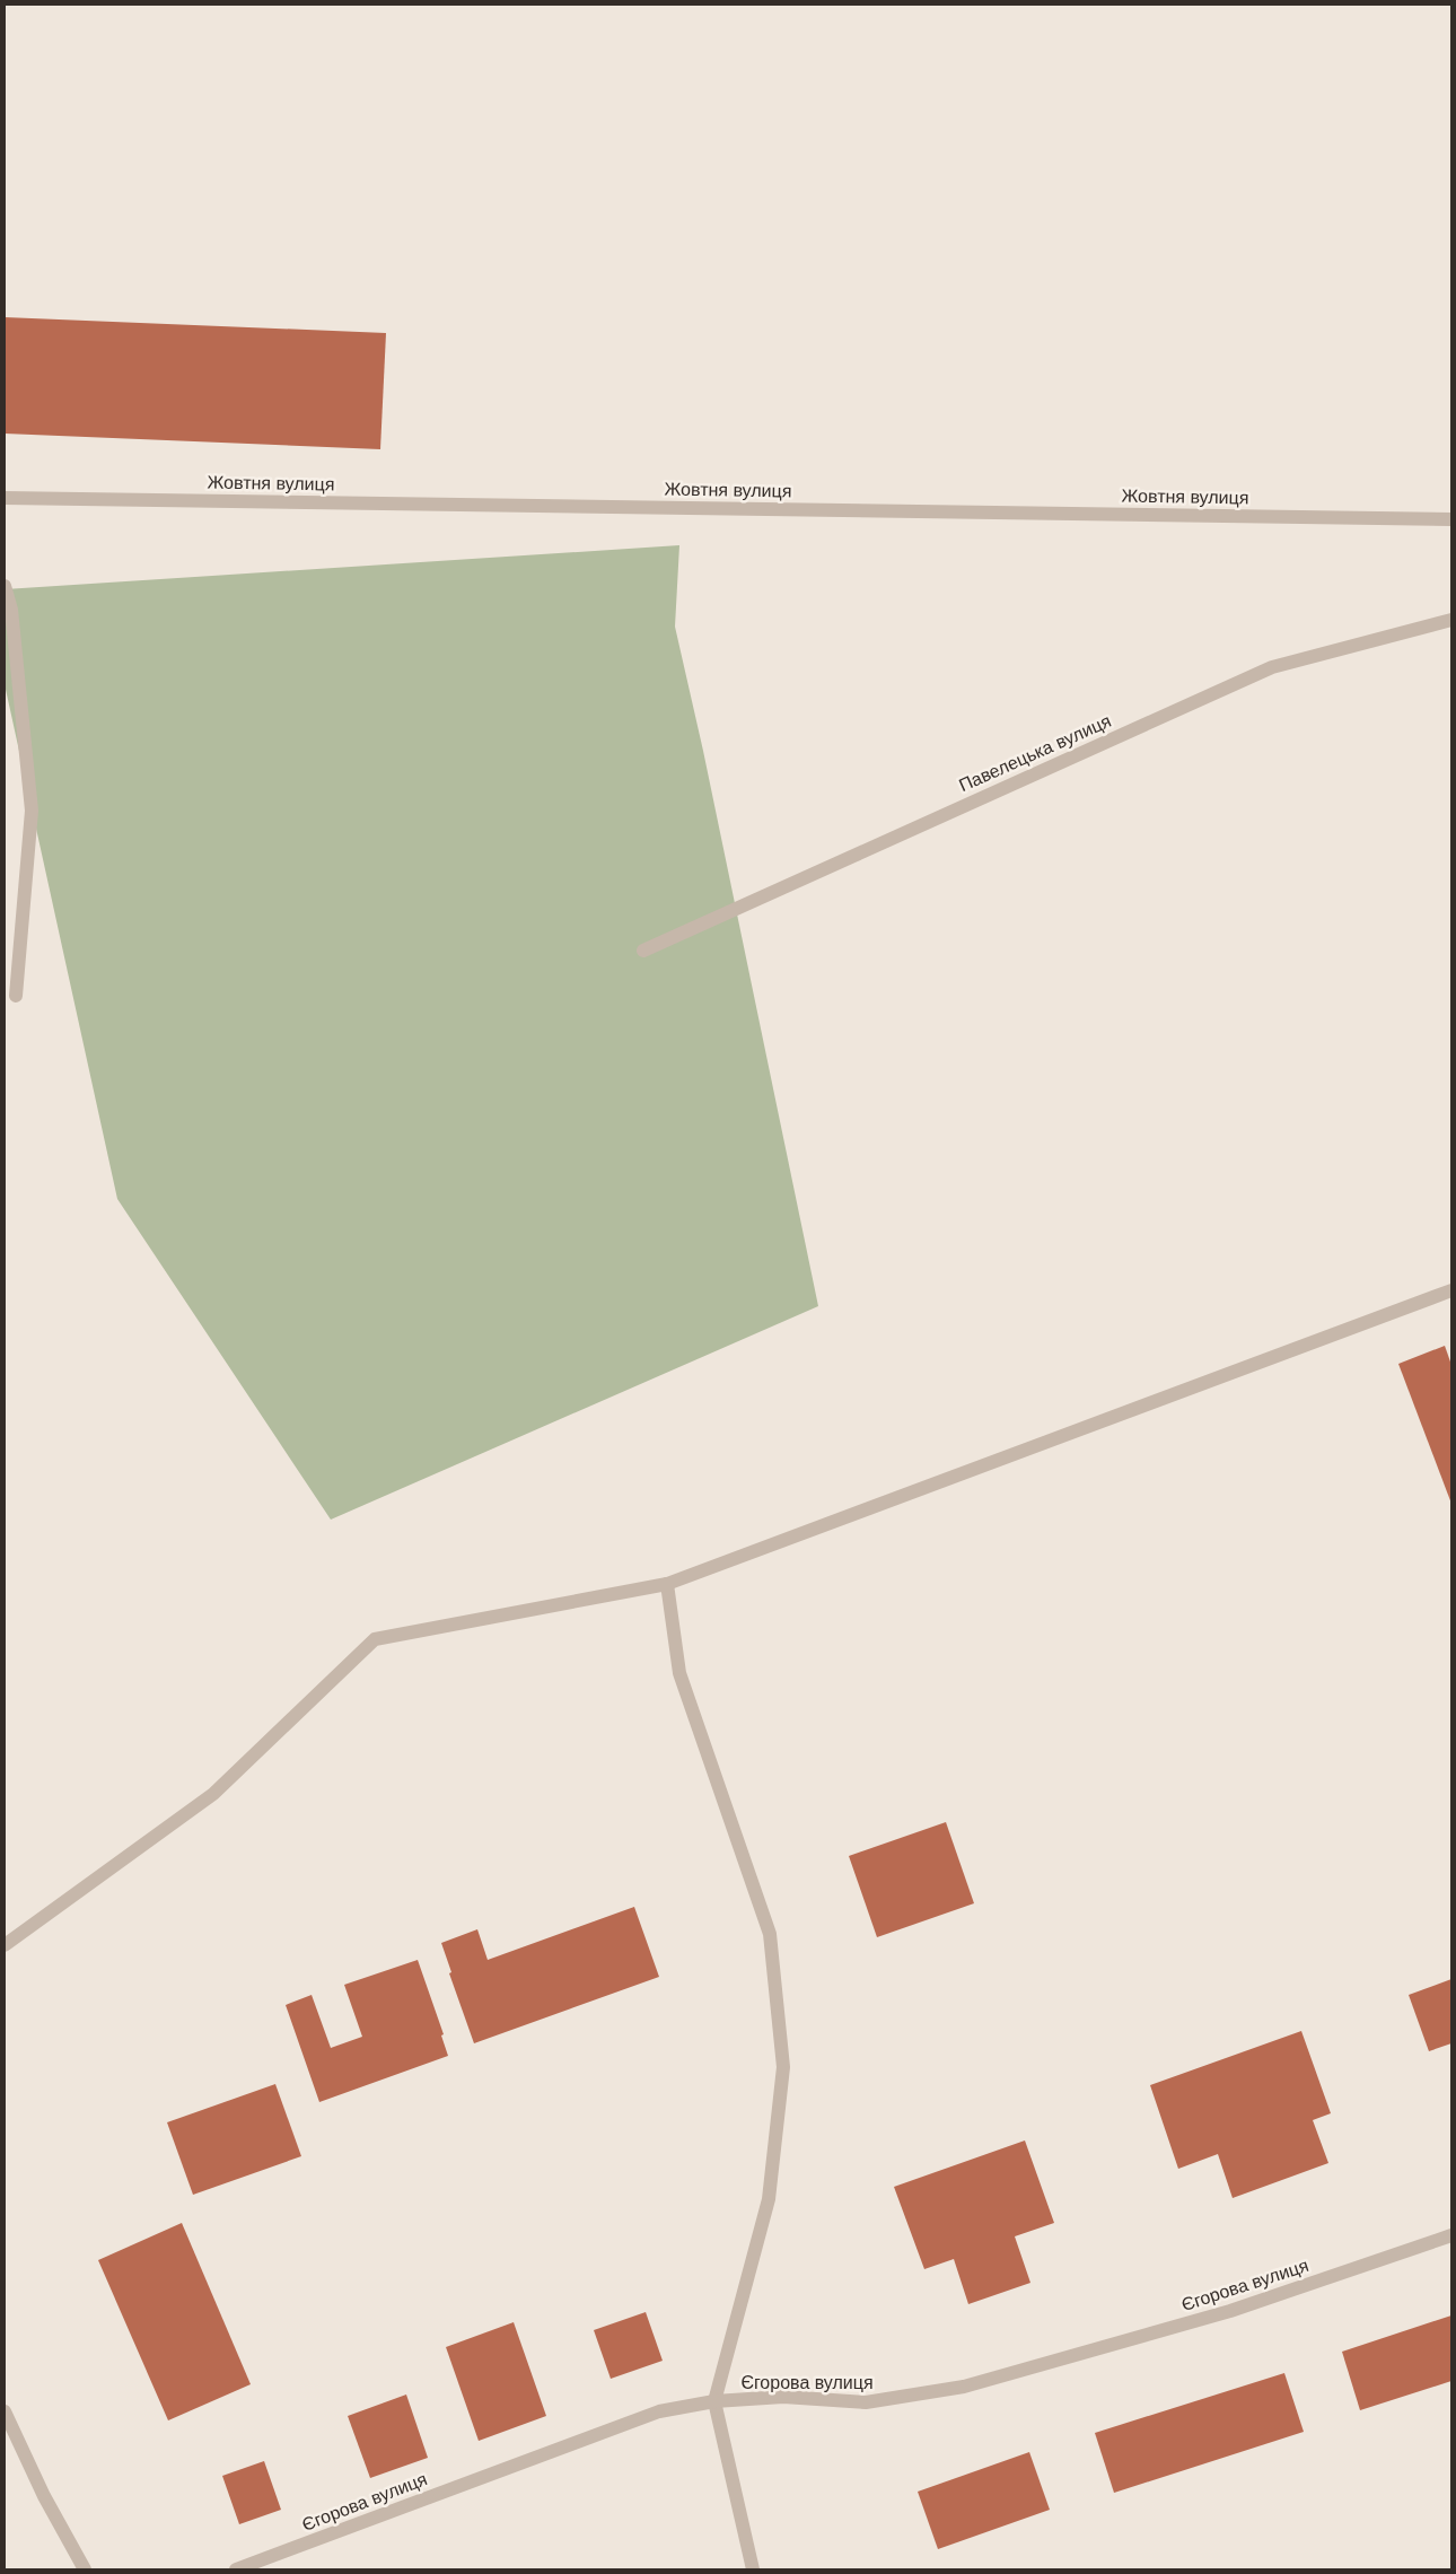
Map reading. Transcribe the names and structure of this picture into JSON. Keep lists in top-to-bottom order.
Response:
{
  "streets": {
    "street": ["Жовтня вулиця", "Павелецька вулиця", "Єгорова вулиця"]
  }
}
